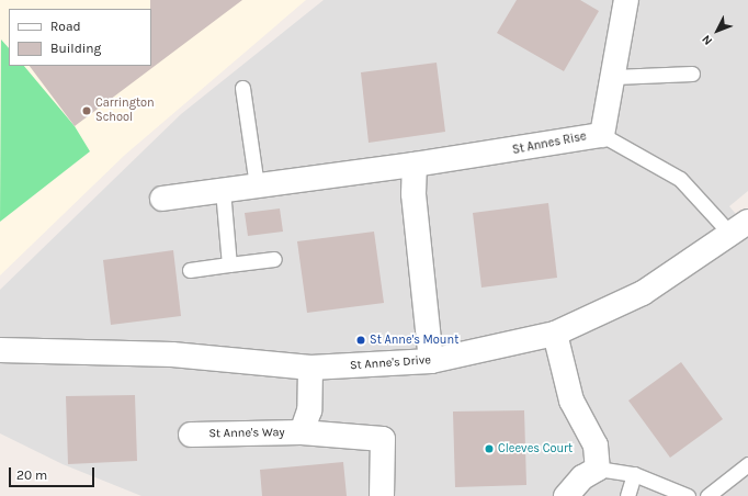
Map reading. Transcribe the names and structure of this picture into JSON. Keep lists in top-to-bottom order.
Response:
{
  "streets": {
    "street": ["St Annes Rise", "St Anne's Drive", "St Anne's Way"]
  },
  "crossings": [
    ["St Anne's Drive", "St Anne's Way"]
  ],
  "places": ["Carrington School", "St Anne's Mount", "Cleeves Court"],
  "legend": ["Road", "Building"],
  "scale_bar": "20 m",
  "north": "bottom left"
}
